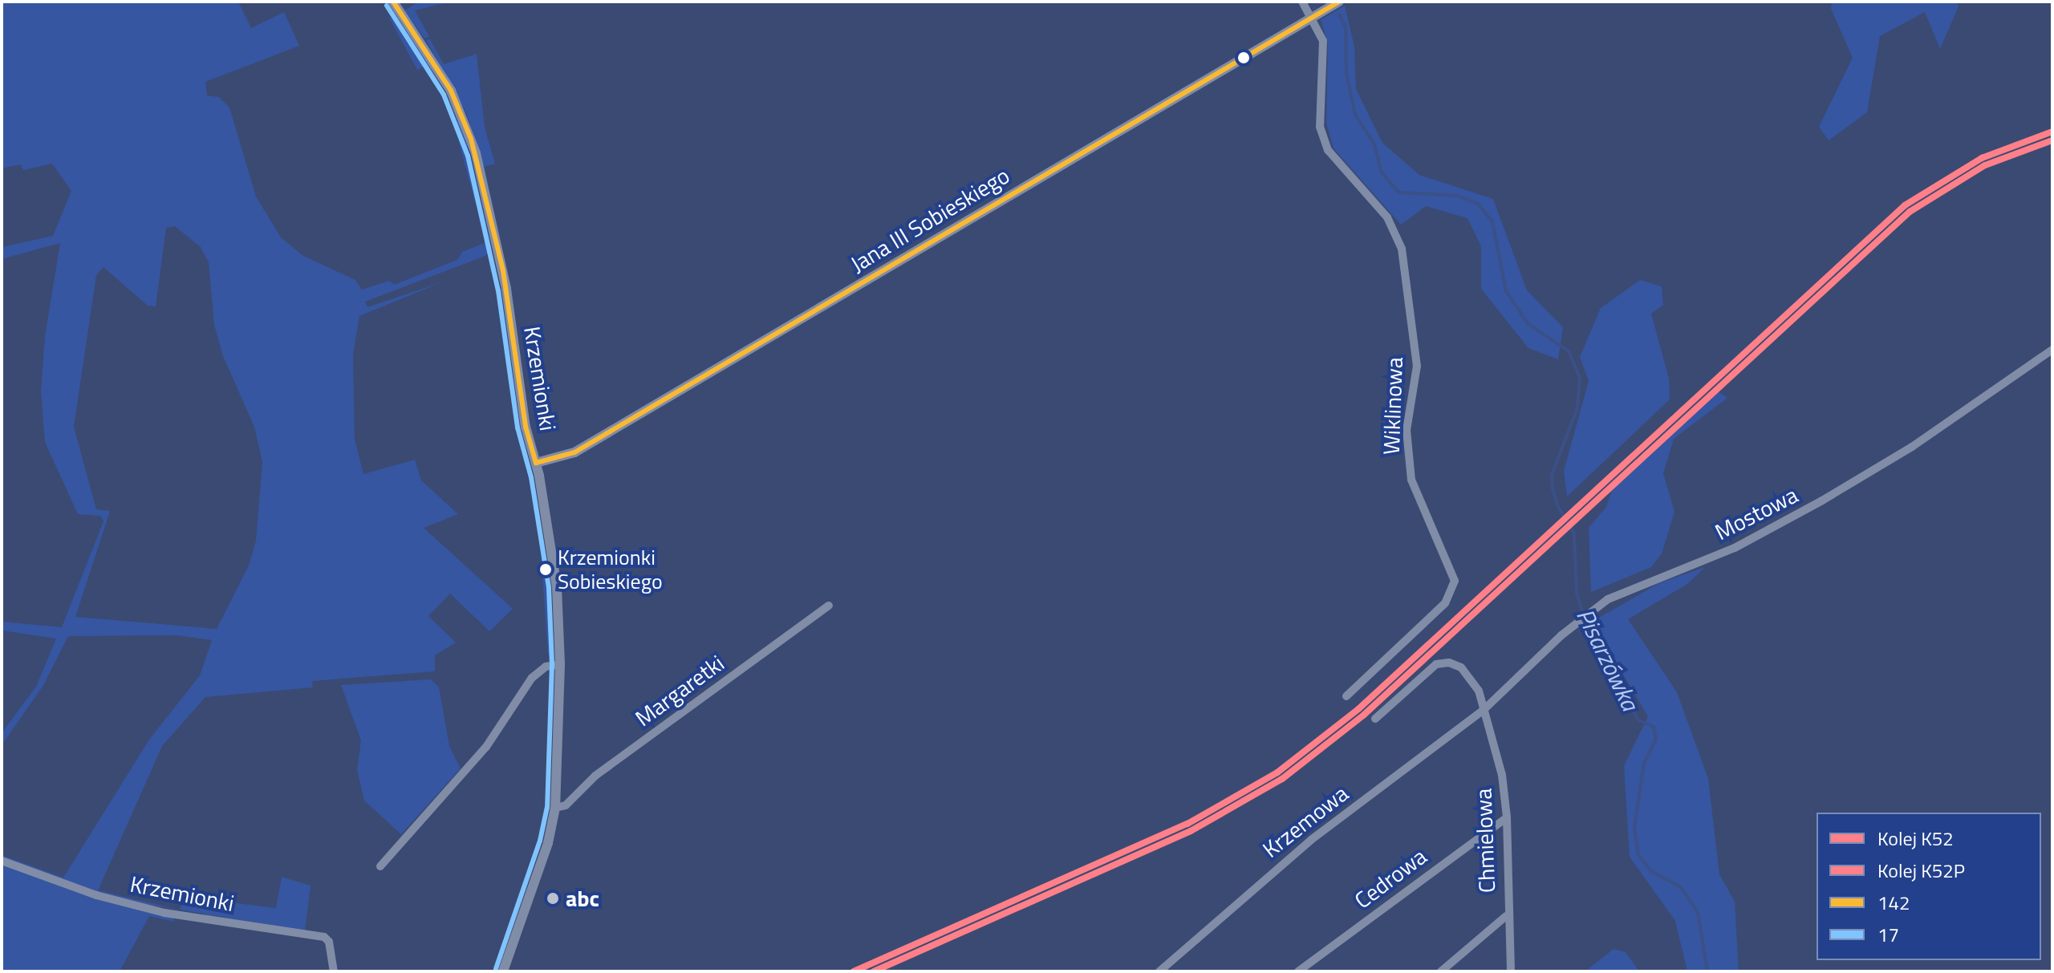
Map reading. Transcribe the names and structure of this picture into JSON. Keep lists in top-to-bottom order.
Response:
{
  "streets": {
    "street": [
      "Jana III Sobieskiego",
      "Krzemionki",
      "Wiklinowa",
      "Mostowa",
      "Margaretki",
      "Krzemowa",
      "Chmielowa",
      "Cedrowa"
    ]
  },
  "crossings": [
    ["Jana III Sobieskiego", "Krzemionki"],
    ["Jana III Sobieskiego", "Wiklinowa"],
    ["Krzemionki", "Margaretki"],
    ["Mostowa", "Krzemowa"],
    ["Mostowa", "Chmielowa"],
    ["Krzemowa", "Chmielowa"],
    ["Chmielowa", "Cedrowa"]
  ],
  "water": ["Pisarzówka"],
  "places": ["Krzemionki Sobieskiego", "abc"],
  "lines": [
    "transit line 142",
    "transit line 17",
    "rail line K52",
    "rail line K52P"
  ],
  "legend": [
    "Kolej K52",
    "Kolej K52P",
    "142",
    "17"
  ]
}
